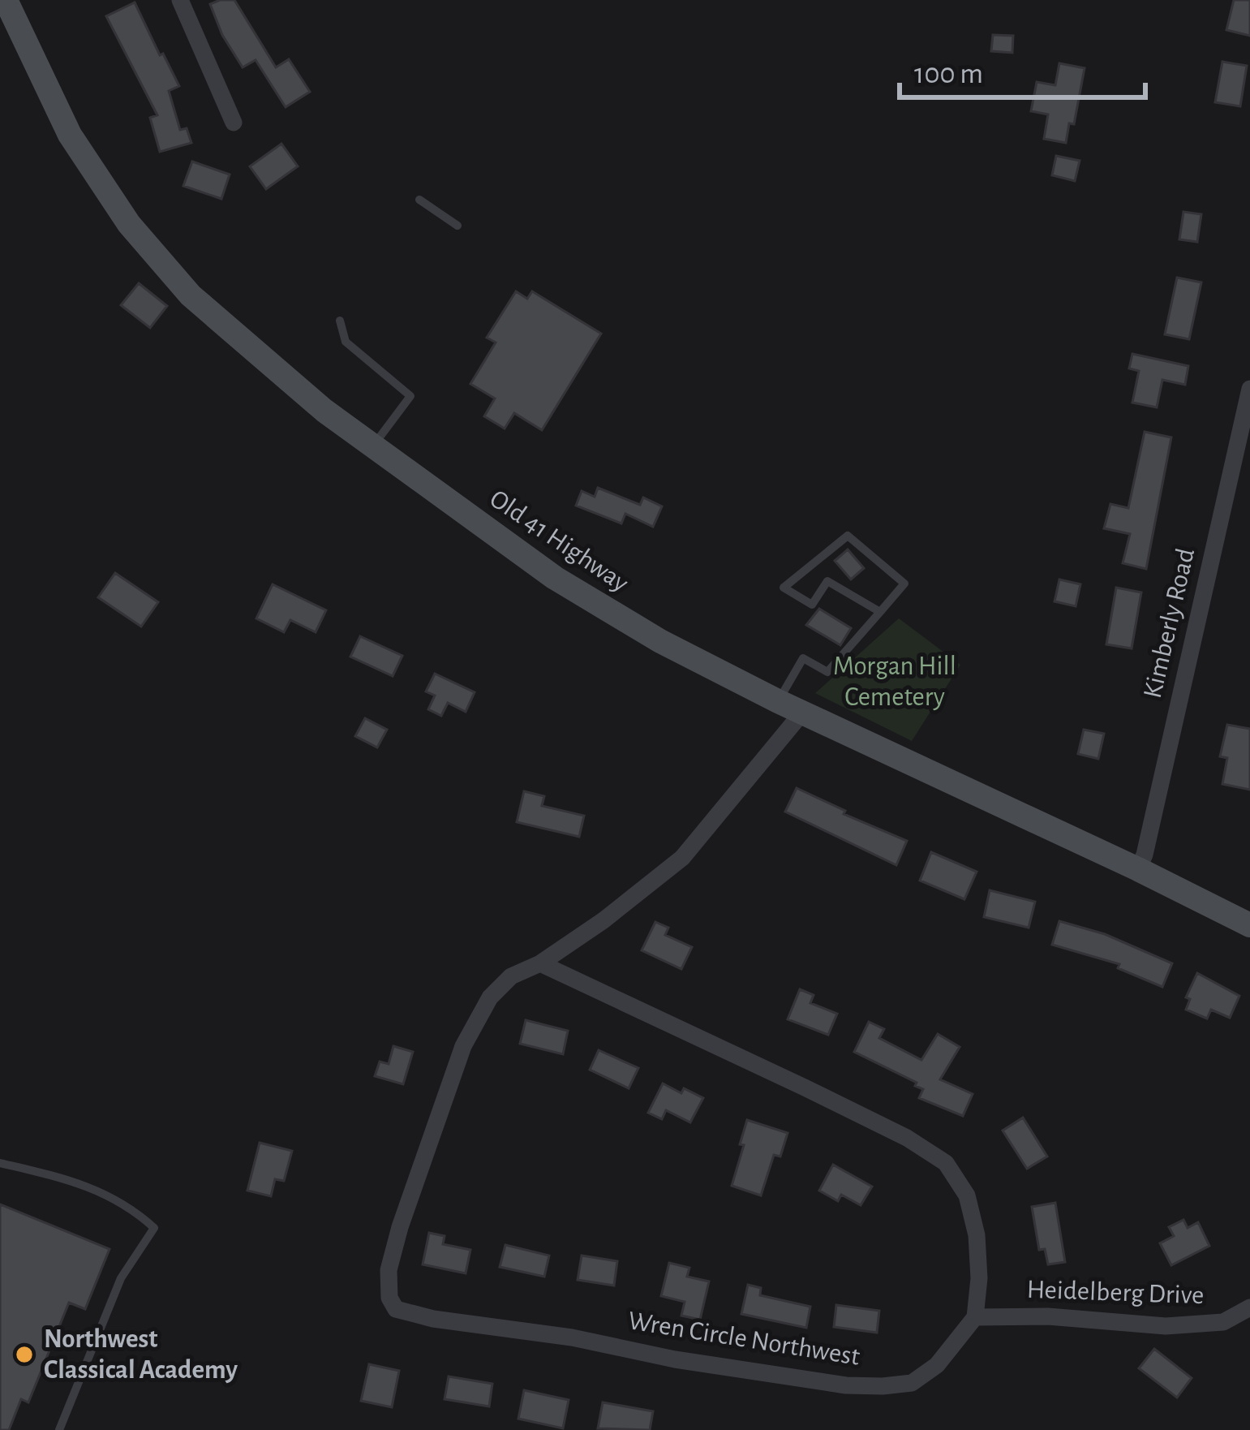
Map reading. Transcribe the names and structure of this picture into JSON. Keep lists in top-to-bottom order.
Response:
{
  "streets": {
    "main road": ["Old 41 Highway"],
    "street": ["Kimberly Road", "Heidelberg Drive", "Wren Circle Northwest"]
  },
  "crossings": [
    ["Old 41 Highway", "Kimberly Road"],
    ["Heidelberg Drive", "Wren Circle Northwest"]
  ],
  "parks": ["Morgan Hill Cemetery"],
  "places": ["Northwest Classical Academy"],
  "scale_bar": "100 m"
}
